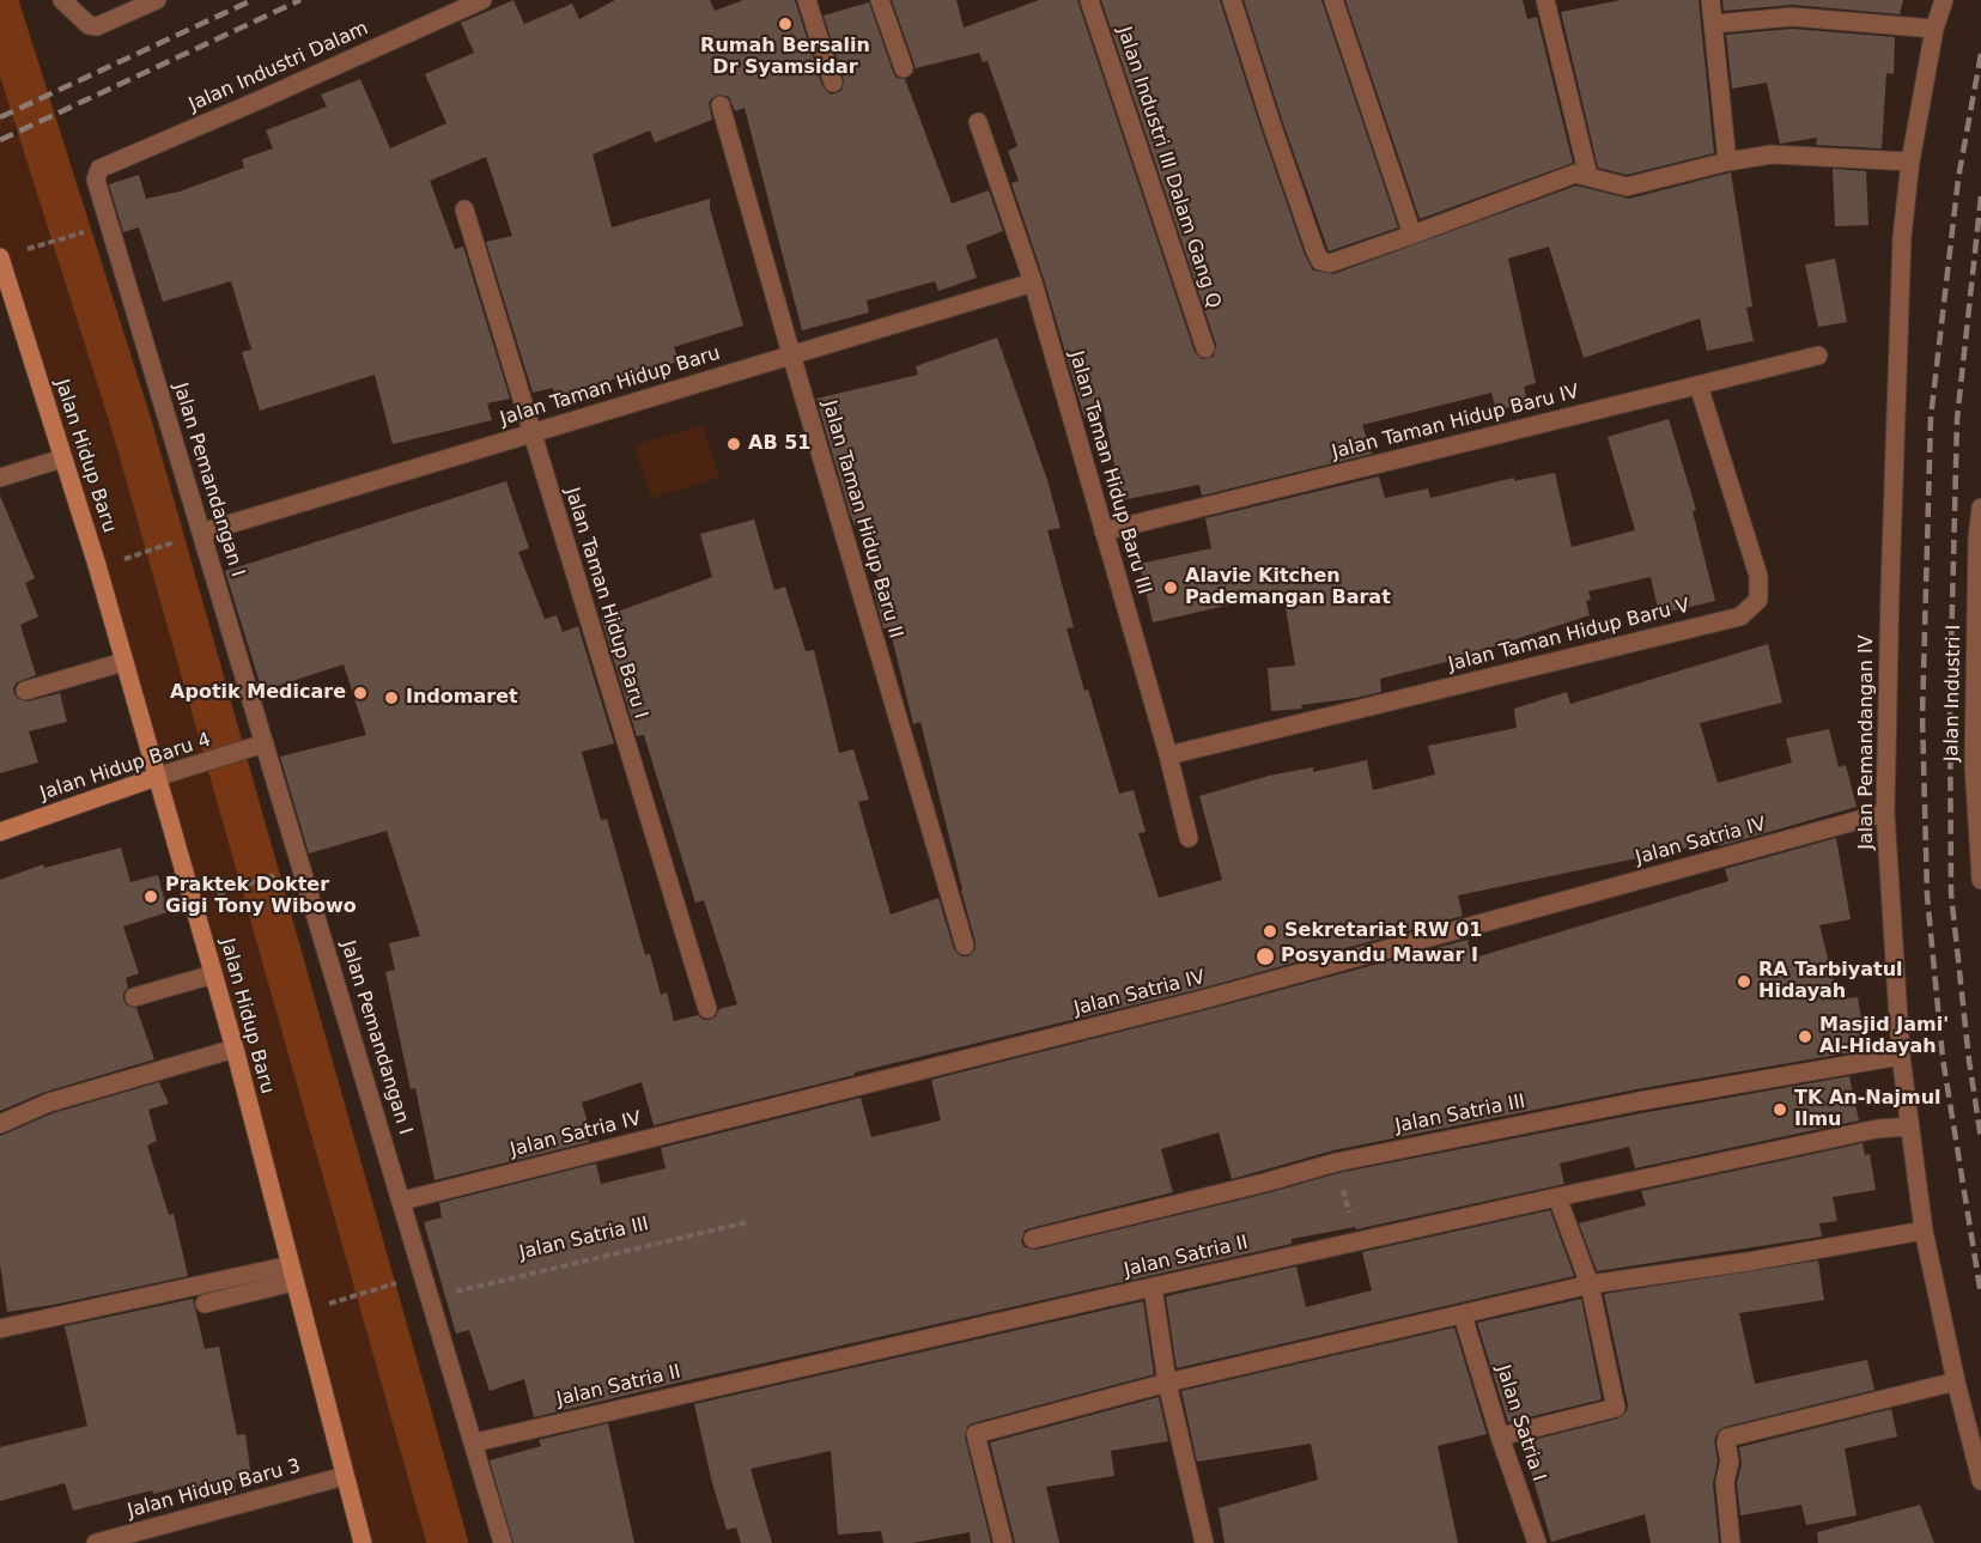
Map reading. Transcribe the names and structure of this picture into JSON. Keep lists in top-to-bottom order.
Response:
{
  "streets": {
    "street": [
      "Jalan Industri Dalam",
      "Jalan Industri III Dalam Gang Q",
      "Jalan Taman Hidup Baru",
      "Jalan Taman Hidup Baru IV",
      "Jalan Hidup Baru",
      "Jalan Taman Hidup Baru III",
      "Jalan Pemandangan I",
      "Jalan Taman Hidup Baru II",
      "Jalan Taman Hidup Baru I",
      "Jalan Taman Hidup Baru V",
      "Jalan Industri I",
      "Jalan Pemandangan IV",
      "Jalan Hidup Baru 4",
      "Jalan Satria IV",
      "Jalan Satria III",
      "Jalan Satria II",
      "Jalan Satria I",
      "Jalan Hidup Baru 3"
    ]
  },
  "crossings": [
    ["Jalan Industri Dalam", "Jalan Pemandangan I"],
    ["Jalan Taman Hidup Baru", "Jalan Taman Hidup Baru III"],
    ["Jalan Taman Hidup Baru", "Jalan Pemandangan I"],
    ["Jalan Taman Hidup Baru", "Jalan Taman Hidup Baru II"],
    ["Jalan Taman Hidup Baru", "Jalan Taman Hidup Baru I"],
    ["Jalan Taman Hidup Baru IV", "Jalan Taman Hidup Baru III"],
    ["Jalan Taman Hidup Baru IV", "Jalan Taman Hidup Baru V"],
    ["Jalan Hidup Baru", "Jalan Hidup Baru 4"],
    ["Jalan Hidup Baru", "Jalan Hidup Baru 3"],
    ["Jalan Taman Hidup Baru III", "Jalan Taman Hidup Baru V"],
    ["Jalan Pemandangan I", "Jalan Hidup Baru 4"],
    ["Jalan Pemandangan I", "Jalan Satria IV"],
    ["Jalan Pemandangan I", "Jalan Satria III"],
    ["Jalan Pemandangan I", "Jalan Satria II"],
    ["Jalan Pemandangan IV", "Jalan Satria IV"],
    ["Jalan Pemandangan IV", "Jalan Satria III"],
    ["Jalan Pemandangan IV", "Jalan Satria II"]
  ],
  "places": [
    "Rumah Bersalin Dr Syamsidar",
    "AB 51",
    "Alavie Kitchen Pademangan Barat",
    "Apotik Medicare",
    "Indomaret",
    "Praktek Dokter Gigi Tony Wibowo",
    "Sekretariat RW 01",
    "Posyandu Mawar I",
    "RA Tarbiyatul Hidayah",
    "Masjid Jami' Al-Hidayah",
    "TK An-Najmul Ilmu"
  ]
}
